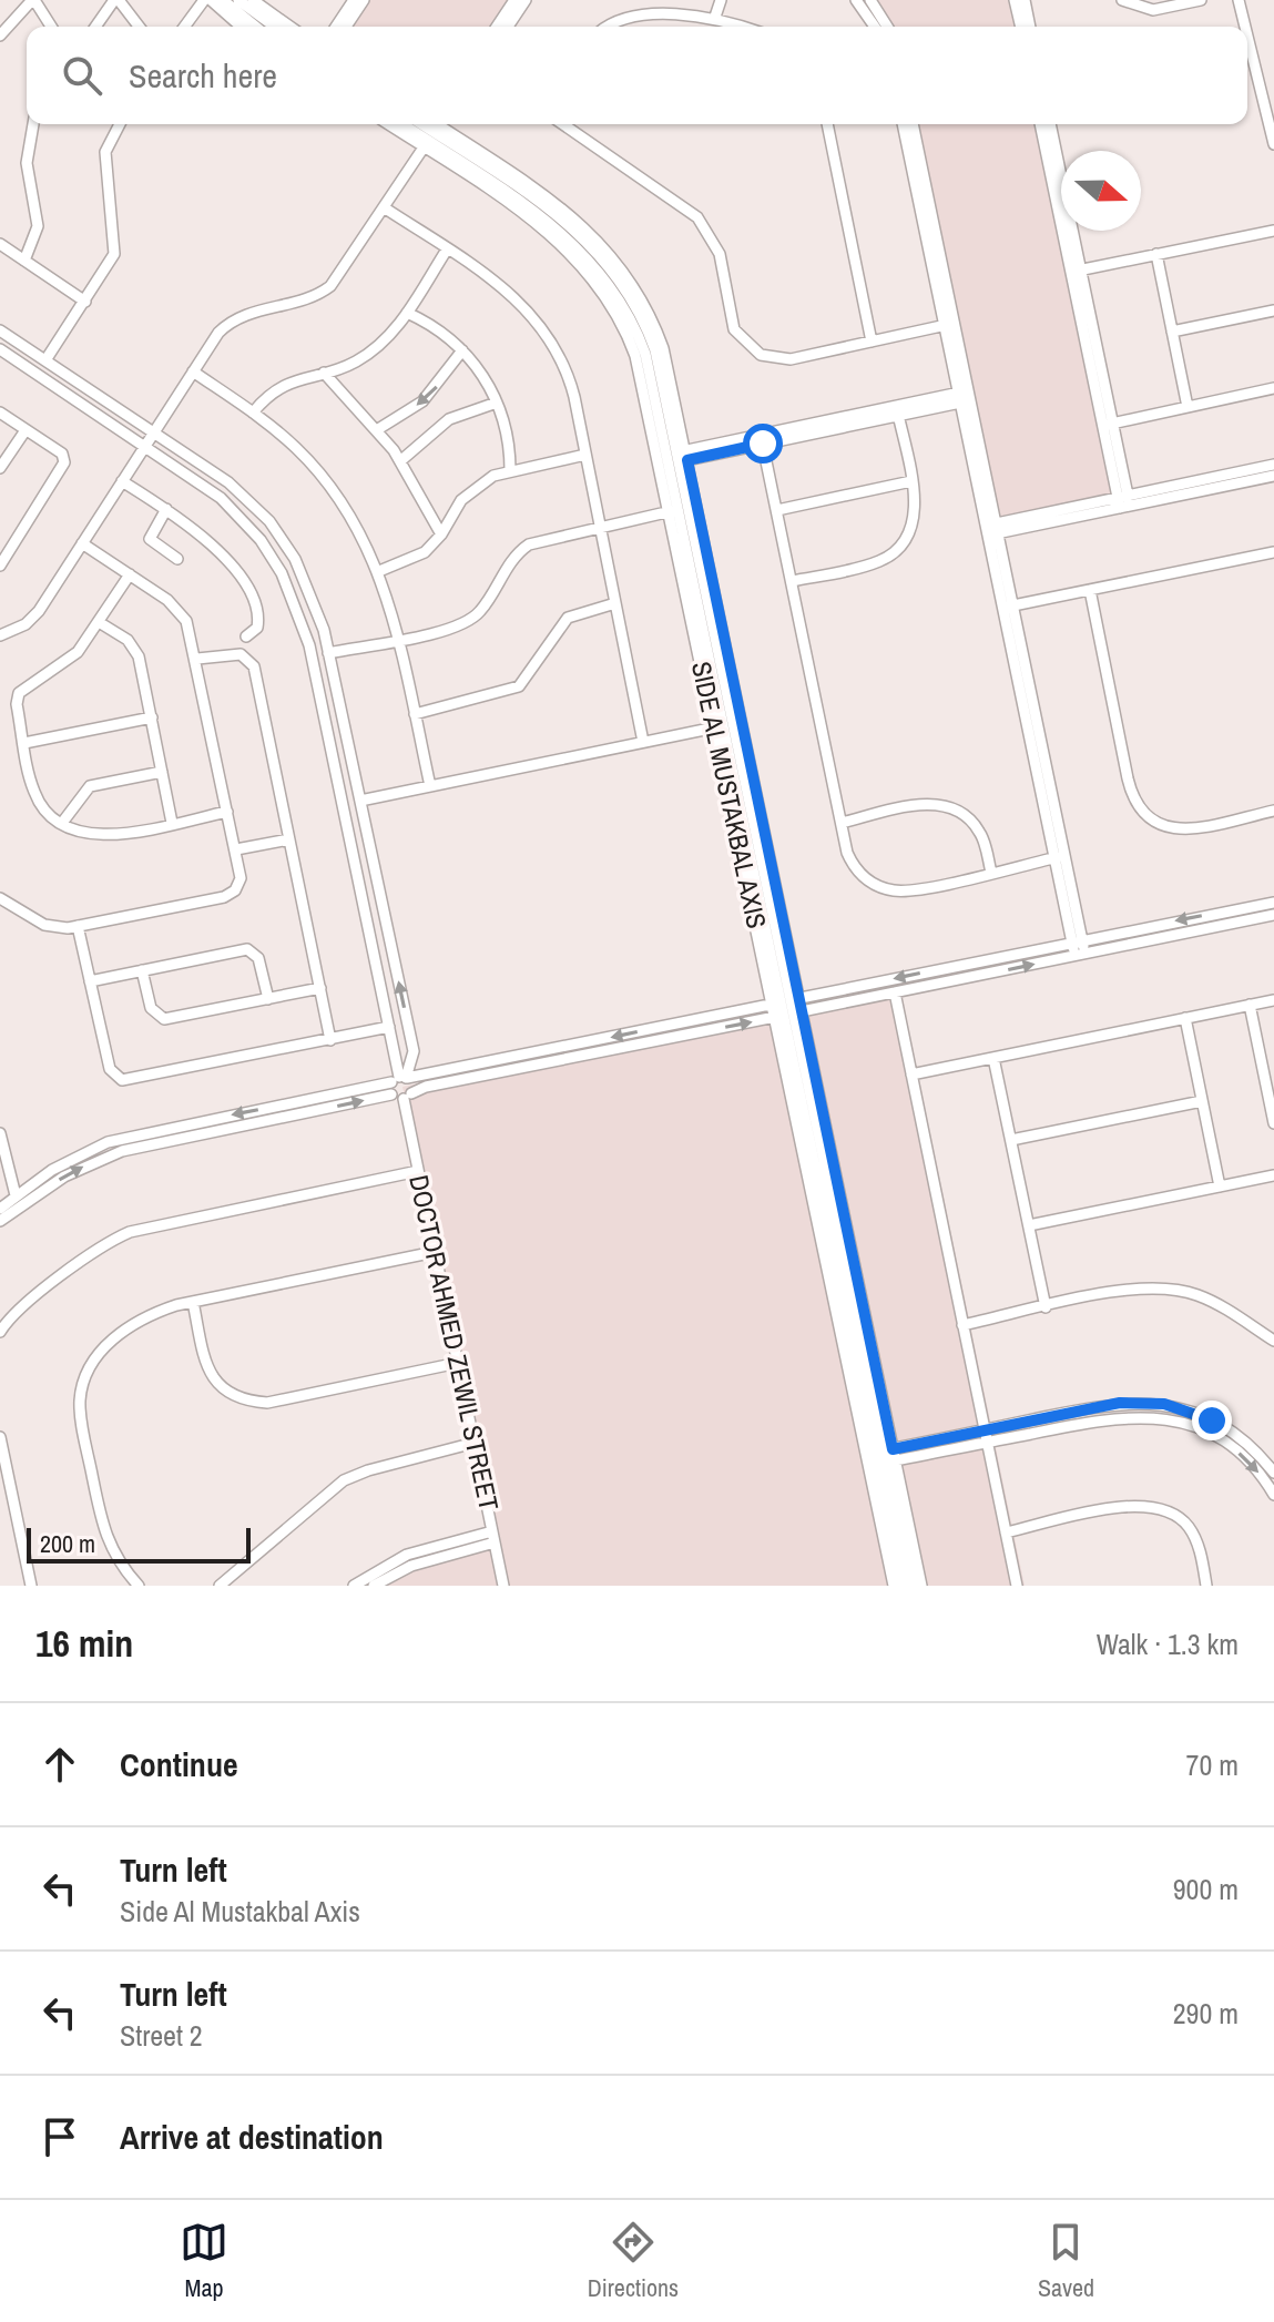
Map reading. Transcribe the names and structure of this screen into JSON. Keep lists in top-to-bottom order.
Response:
{
  "streets": {
    "street": ["SIDE AL MUSTAKBAL AXIS", "DOCTOR AHMED ZEWIL STREET"]
  },
  "scale_bar": "200 m",
  "north": "right",
  "page": {
    "search": "Search here",
    "scale": "200 m",
    "heading": ["16 min", "Walk · 1.3 km"],
    "list": [
      ["Continue", "70 m"],
      ["Turn left", "Side Al Mustakbal Axis", "900 m"],
      ["Turn left", "Street 2", "290 m"],
      "Arrive at destination"
    ],
    "nav": ["Map", "Directions", "Saved"]
  }
}
